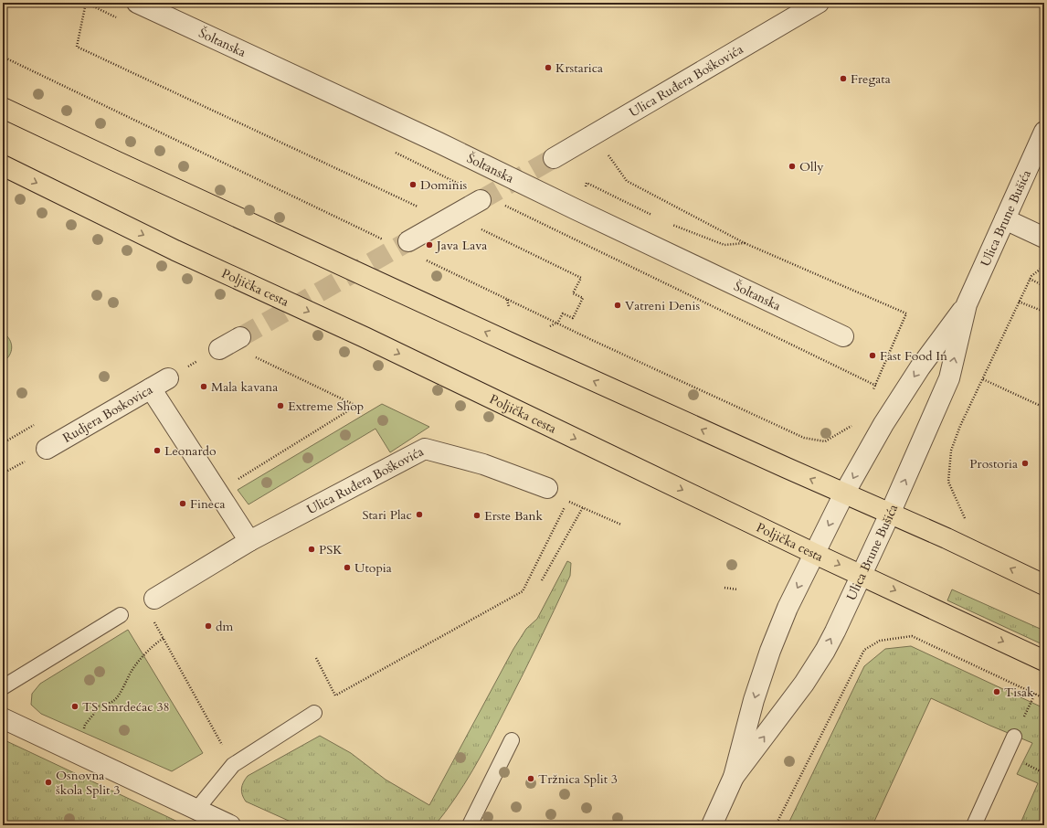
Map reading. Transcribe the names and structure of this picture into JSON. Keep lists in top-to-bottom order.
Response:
{
  "streets": {
    "main road": ["Poljička cesta"],
    "street": [
      "Šoltanska",
      "Ulica Ruđera Boškovića",
      "Ulica Brune Bušića",
      "Rudjera Boskovica"
    ]
  },
  "crossings": [
    ["Ulica Brune Bušića", "Poljička cesta"]
  ],
  "places": [
    "Krstarica",
    "Fregata",
    "Olly",
    "Dominis",
    "Java Lava",
    "Vatreni Denis",
    "Fast Food In",
    "Mala kavana",
    "Extreme Shop",
    "Leonardo",
    "Prostoria",
    "Fineca",
    "Stari Plac",
    "Erste Bank",
    "PSK",
    "Utopia",
    "dm",
    "Tisak",
    "TS Smrdećac 38",
    "Tržnica Split 3",
    "Osnovna škola Split 3"
  ]
}
